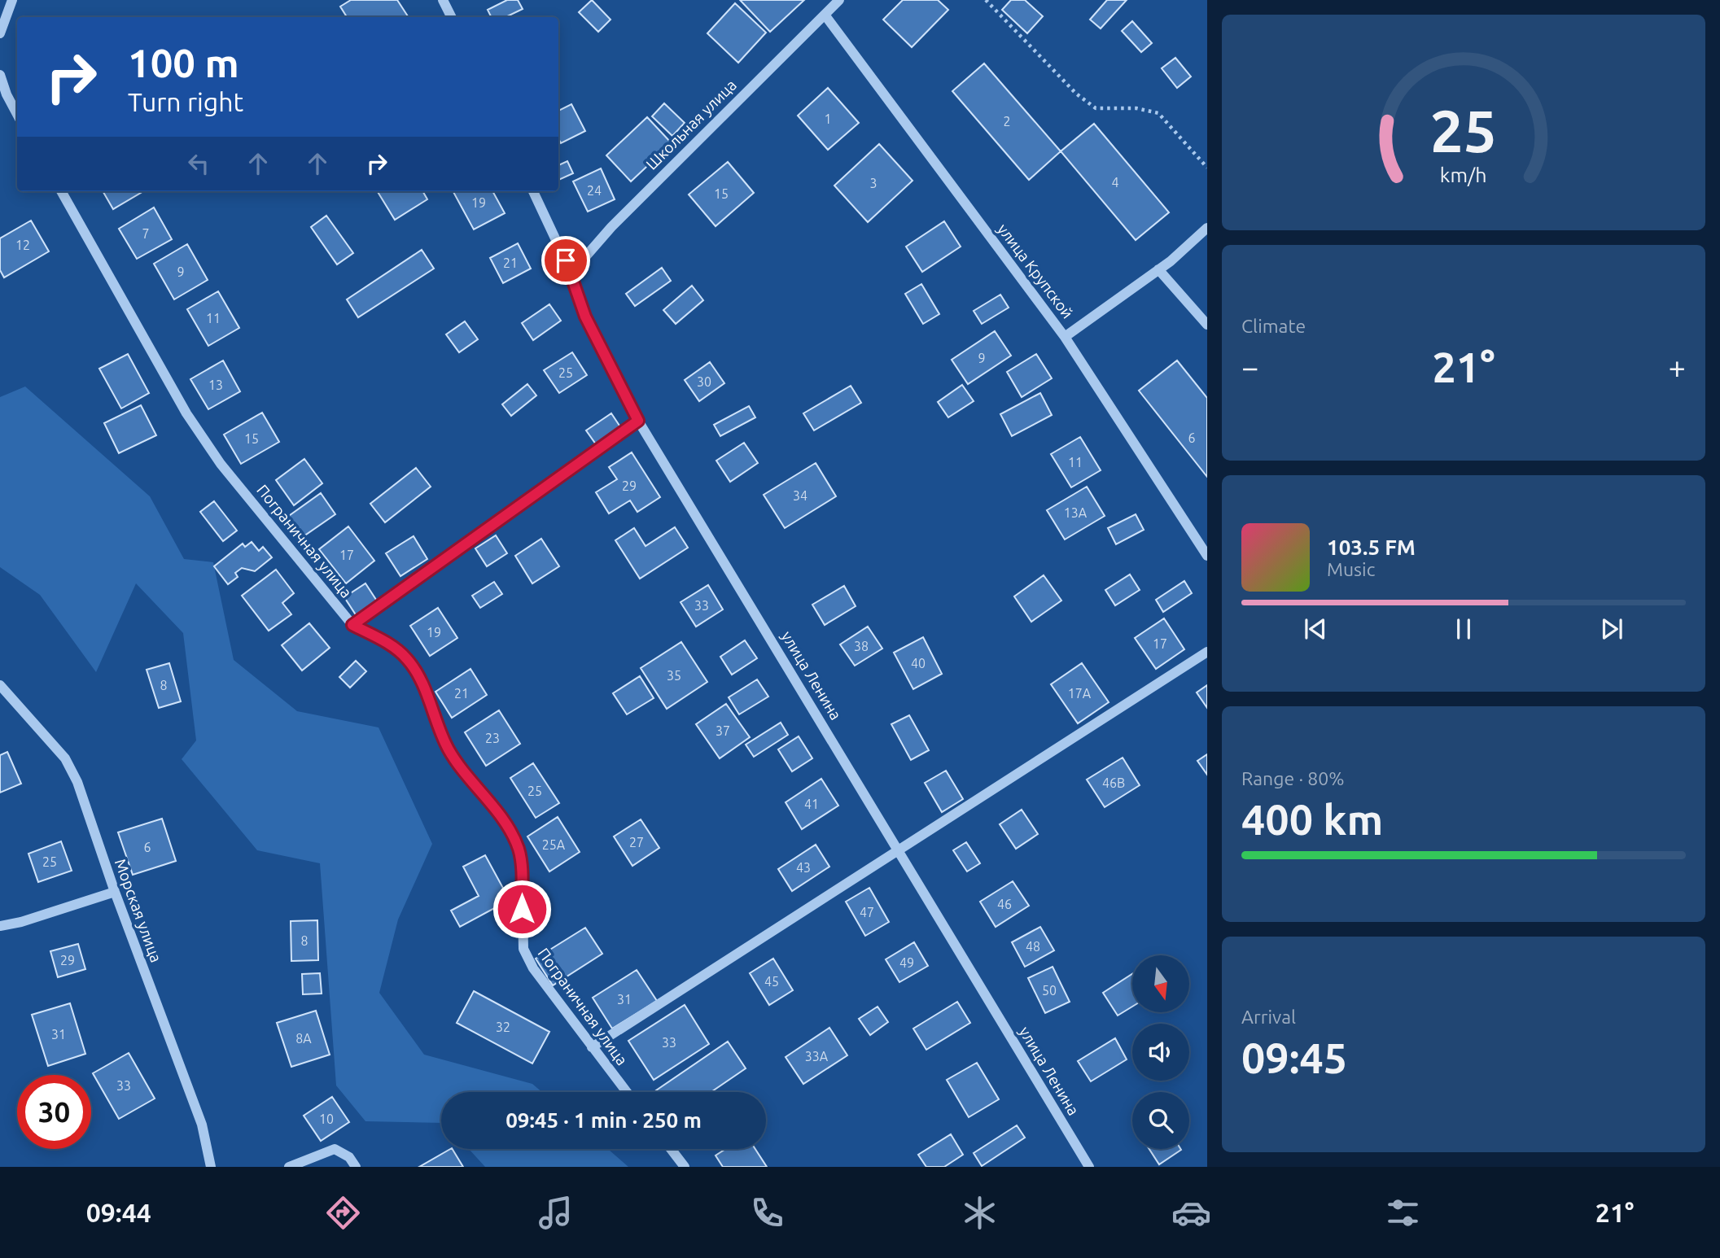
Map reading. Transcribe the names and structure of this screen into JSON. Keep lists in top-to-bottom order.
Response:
{
  "streets": {
    "street": [
      "Школьная улица",
      "улица Крупской",
      "Пограничная улица",
      "улица Ленина",
      "Морская улица"
    ]
  },
  "crossings": [
    ["Школьная улица", "улица Крупской"],
    ["Школьная улица", "улица Ленина"]
  ],
  "house_numbers": [
    "1",
    "2",
    "4",
    "3",
    "24",
    "15",
    "19",
    "7",
    "12",
    "21",
    "9",
    "11",
    "9",
    "25",
    "30",
    "13",
    "6",
    "15",
    "11",
    "29",
    "34",
    "13А",
    "17",
    "33",
    "19",
    "17",
    "38",
    "40",
    "35",
    "8",
    "21",
    "17А",
    "37",
    "23",
    "46В",
    "25",
    "41",
    "27",
    "25А",
    "6",
    "25",
    "43",
    "46",
    "47",
    "8",
    "48",
    "29",
    "49",
    "45",
    "50",
    "31",
    "32",
    "31",
    "8А",
    "33",
    "33А",
    "33",
    "10"
  ],
  "north": "bottom",
  "page": {
    "turn": ["100 m", "Turn right"],
    "tile": [
      "Climate",
      ["Range · 80%", "400 km"],
      ["Arrival", "09:45"]
    ],
    "heat": ["−", "21°", "+"],
    "song": ["103.5 FM", "Music"],
    "limit": "30",
    "trip": "09:45 · 1 min · 250 m",
    "tabs": ["09:44", "21°"],
    "gauge": ["25", "km/h"]
  }
}
